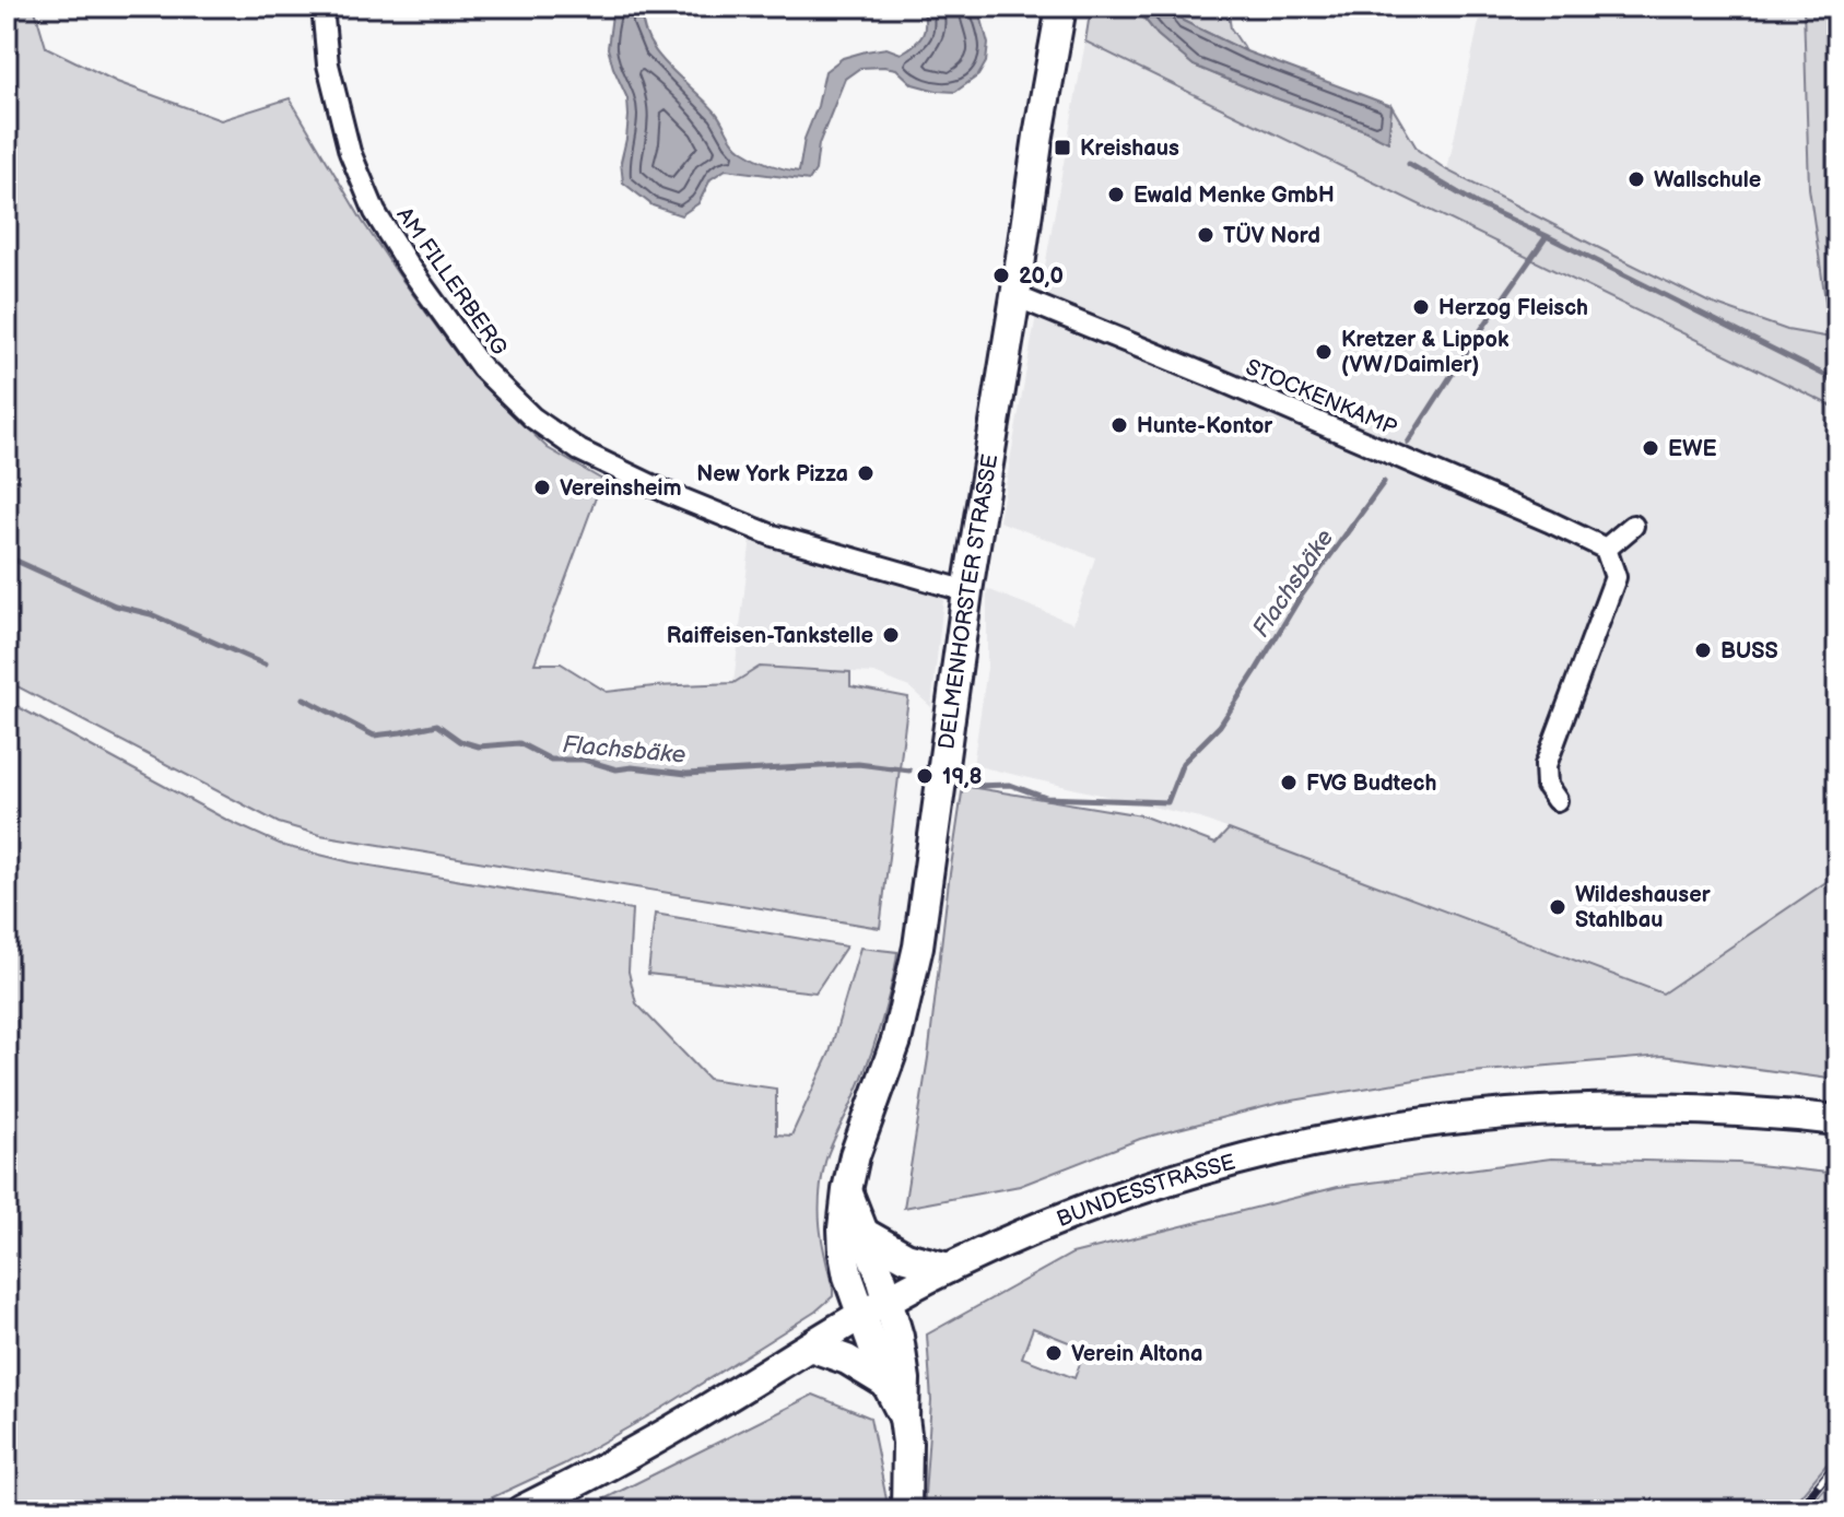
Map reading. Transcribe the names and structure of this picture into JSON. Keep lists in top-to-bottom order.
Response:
{
  "streets": {
    "main road": ["DELMENHORSTER STRASSE", "BUNDESSTRASSE"],
    "street": ["AM FILLERBERG", "STOCKENKAMP"]
  },
  "crossings": [
    ["AM FILLERBERG", "DELMENHORSTER STRASSE"],
    ["STOCKENKAMP", "DELMENHORSTER STRASSE"],
    ["DELMENHORSTER STRASSE", "BUNDESSTRASSE"]
  ],
  "water": ["Flachsbäke"],
  "places": {
    "transit": ["Kreishaus"],
    "other": [
      "Wallschule",
      "Ewald Menke GmbH",
      "TÜV Nord",
      "20,0",
      "Herzog Fleisch",
      "Kretzer & Lippok (VW/Daimler)",
      "Hunte-Kontor",
      "EWE",
      "New York Pizza",
      "Vereinsheim",
      "Raiffeisen-Tankstelle",
      "BUSS",
      "19,8",
      "FVG Budtech",
      "Wildeshauser Stahlbau",
      "Verein Altona"
    ]
  }
}
